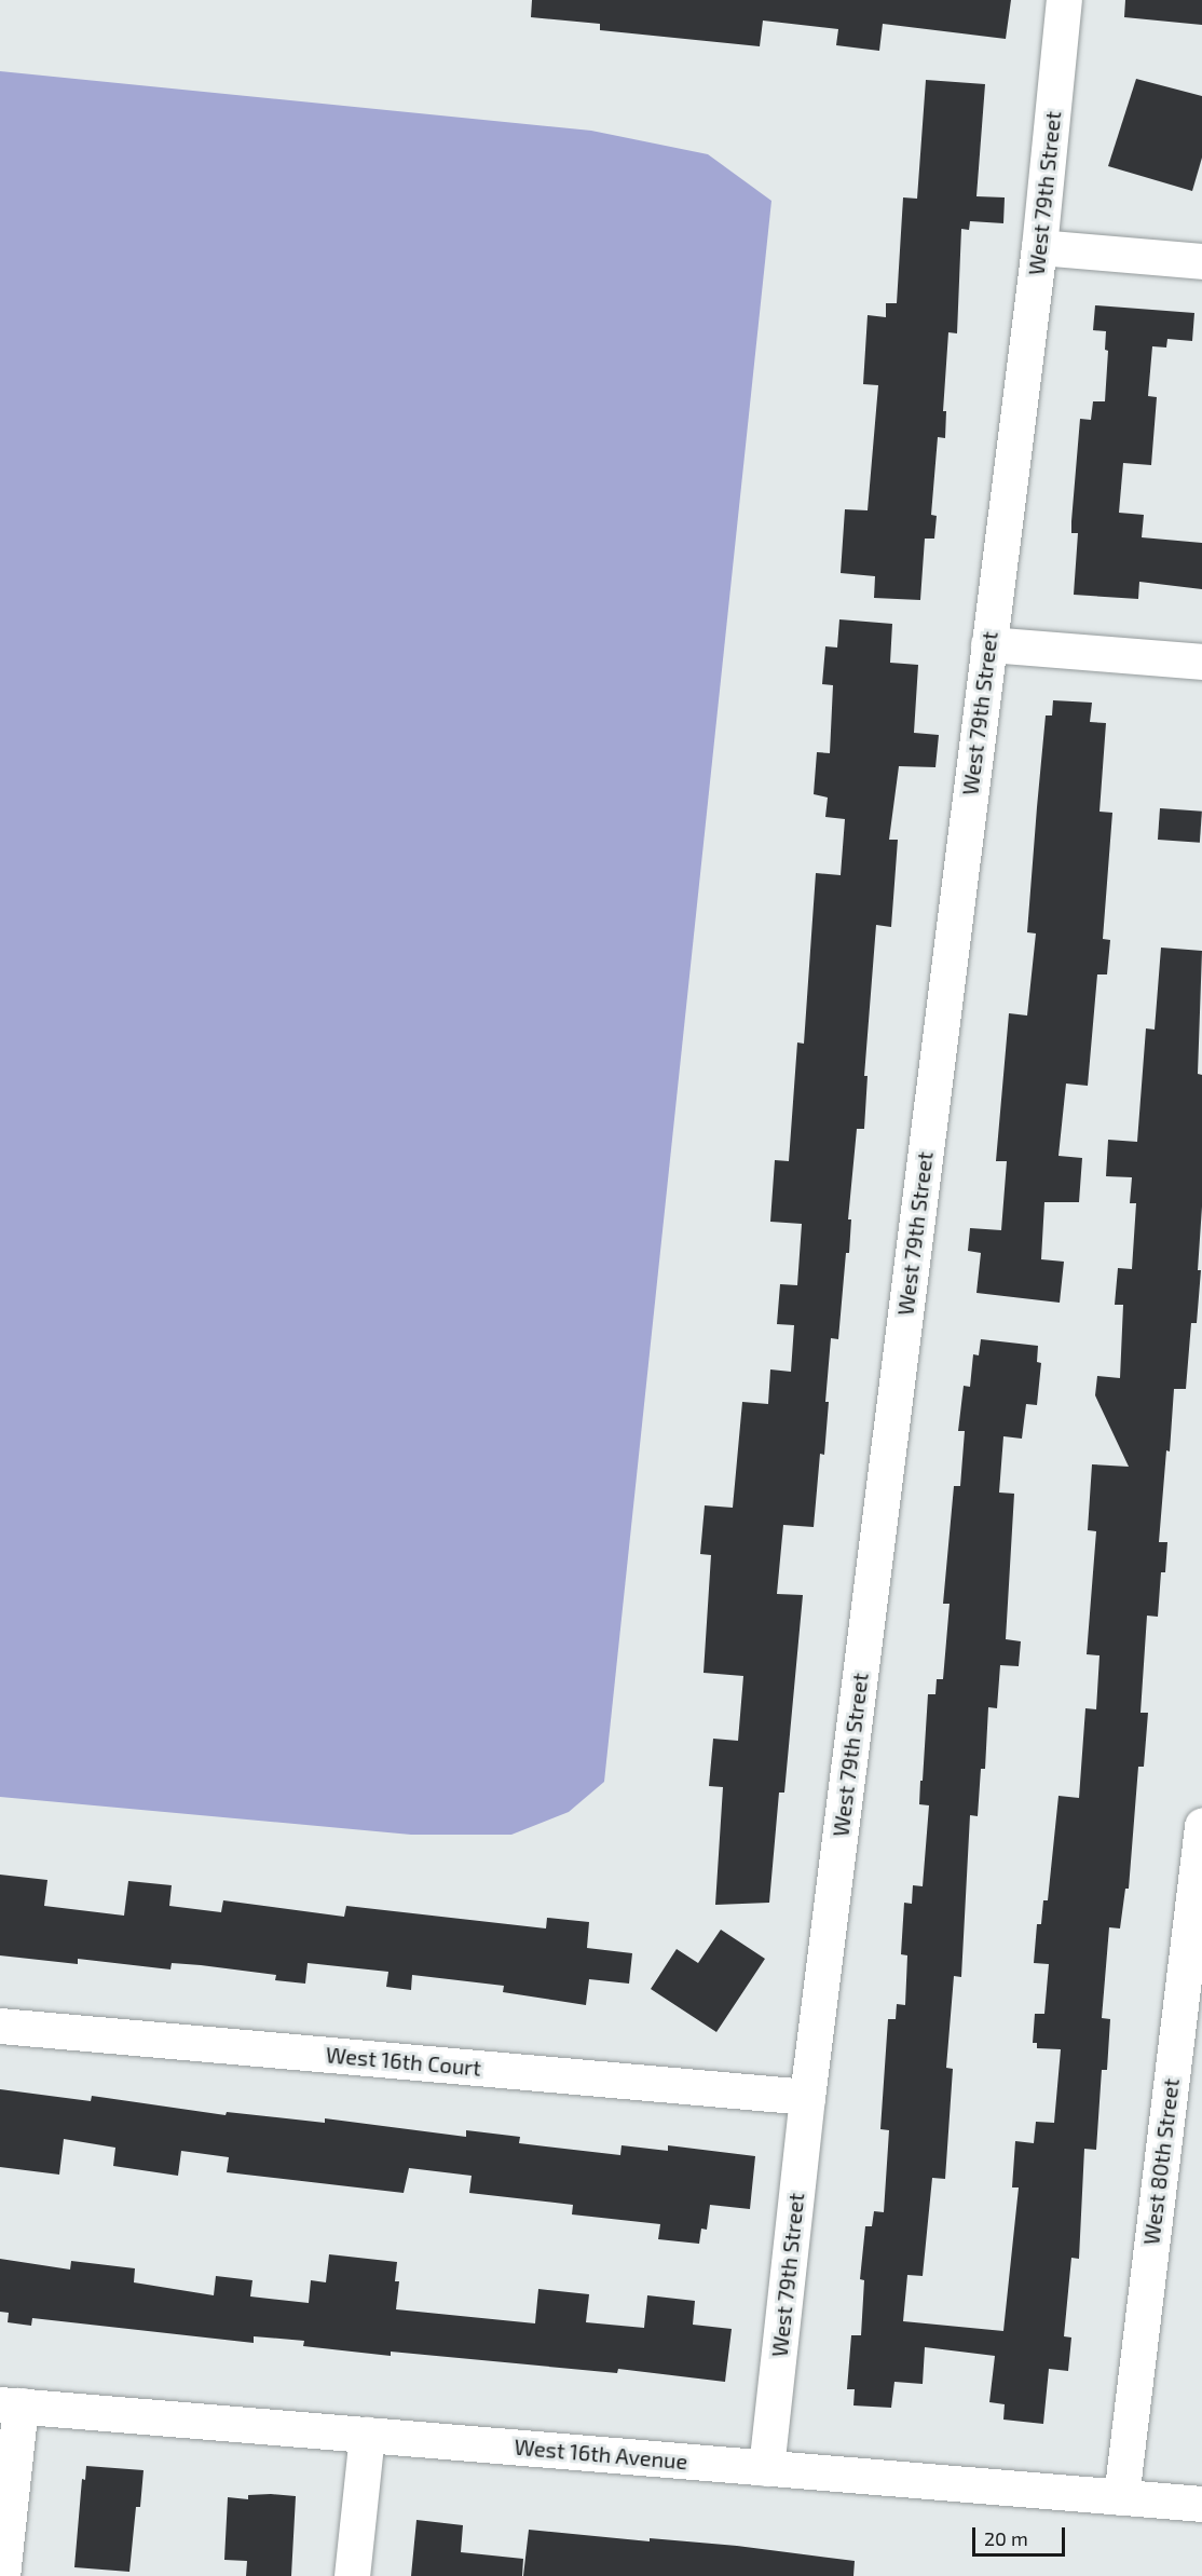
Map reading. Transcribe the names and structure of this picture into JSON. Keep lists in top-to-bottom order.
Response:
{
  "streets": {
    "street": [
      "West 79th Street",
      "West 16th Court",
      "West 80th Street",
      "West 16th Avenue"
    ]
  },
  "crossings": [
    ["West 79th Street", "West 16th Court"],
    ["West 79th Street", "West 16th Avenue"],
    ["West 80th Street", "West 16th Avenue"]
  ],
  "scale_bar": "20 m"
}
